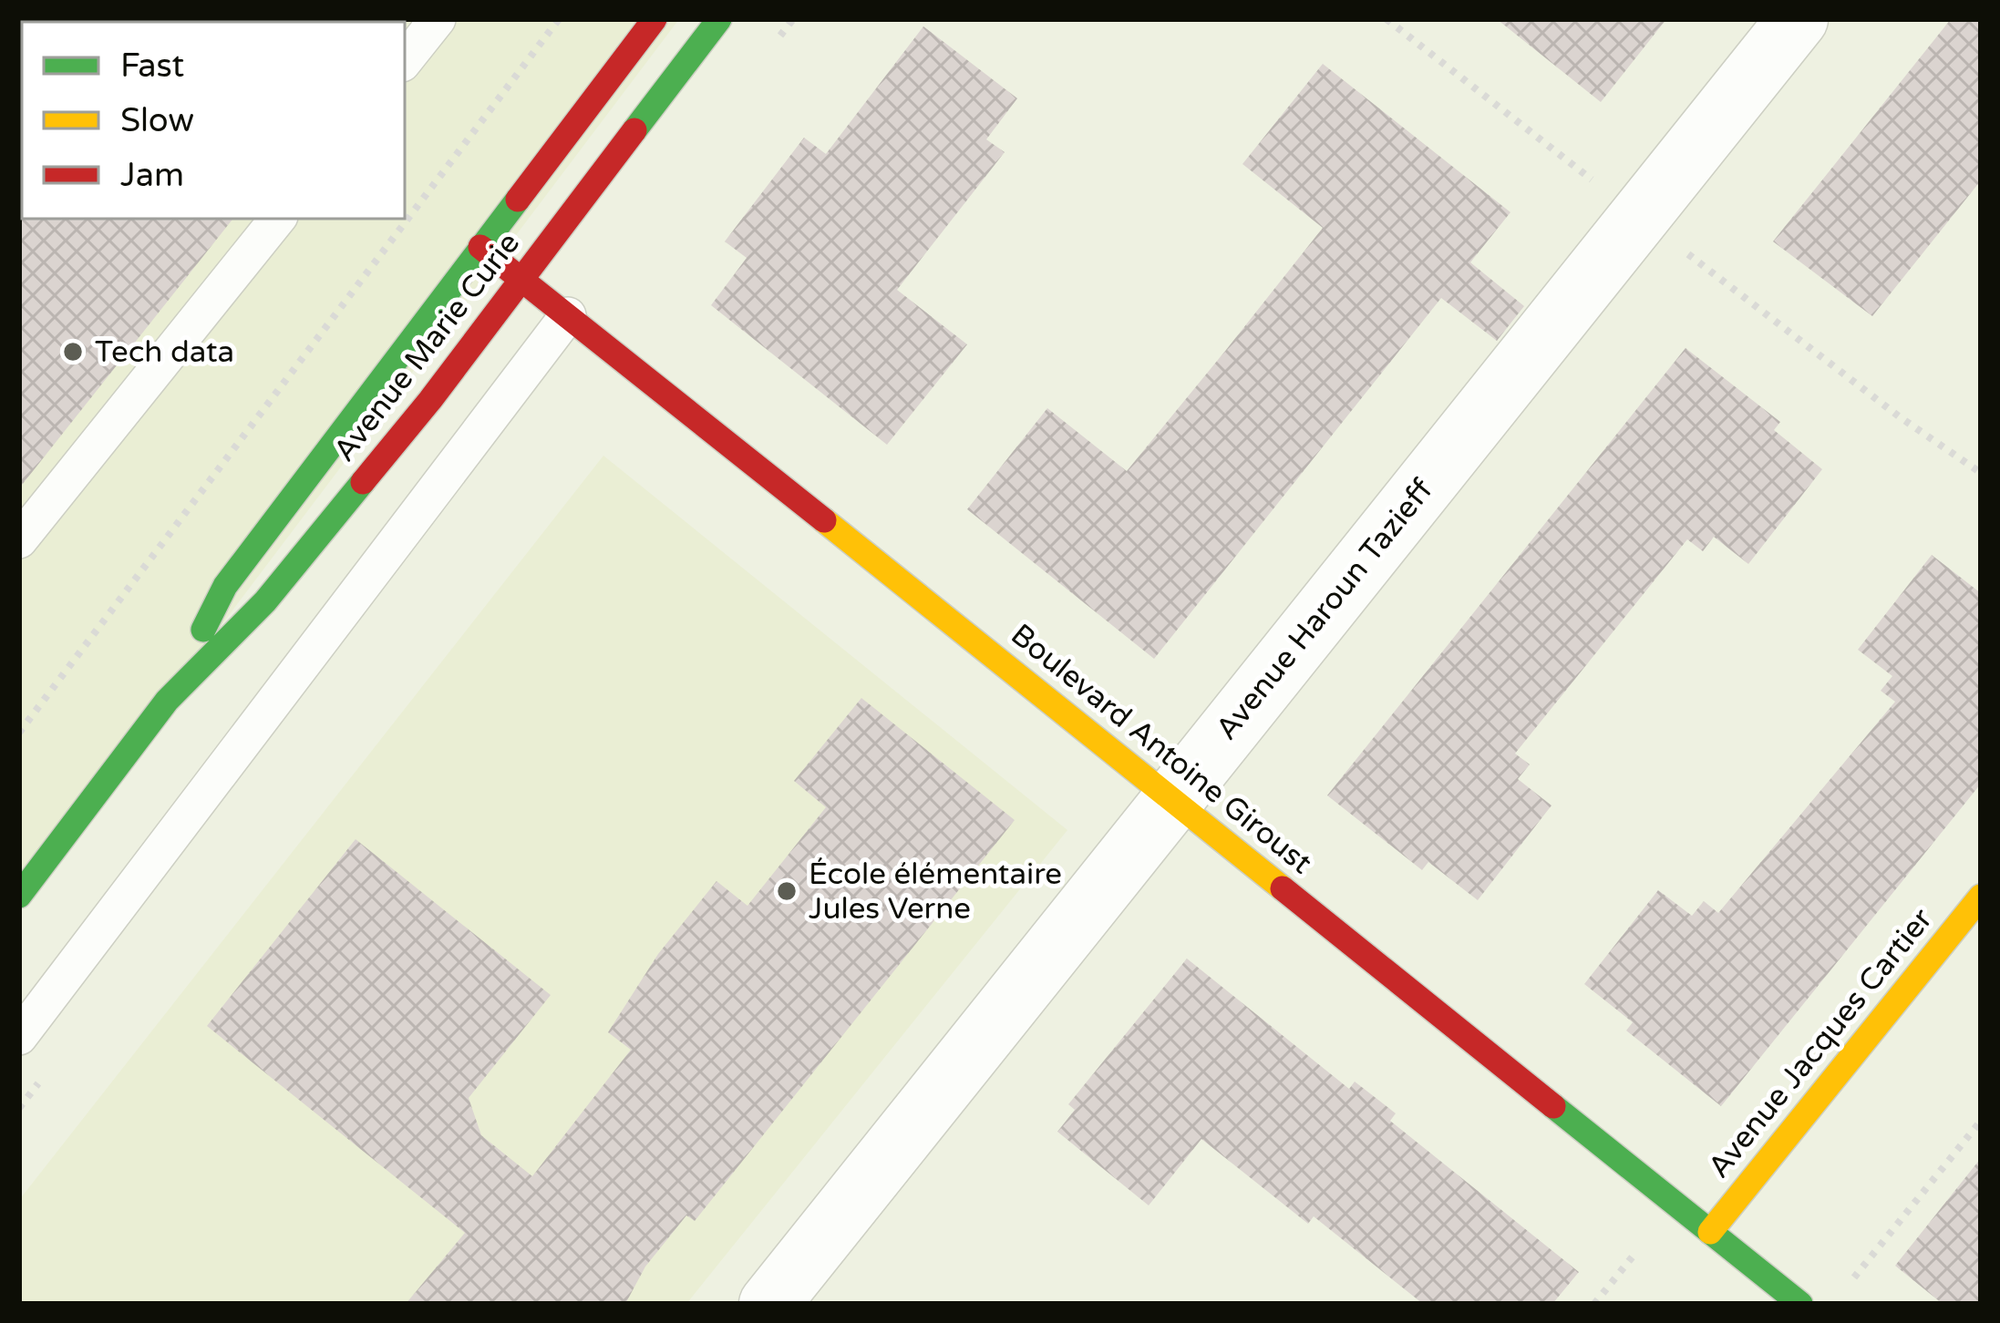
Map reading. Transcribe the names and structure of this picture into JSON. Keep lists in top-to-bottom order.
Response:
{
  "streets": {
    "street": [
      "Avenue Marie Curie",
      "Avenue Haroun Tazieff",
      "Boulevard Antoine Giroust",
      "Avenue Jacques Cartier"
    ]
  },
  "crossings": [
    ["Avenue Marie Curie", "Boulevard Antoine Giroust"],
    ["Avenue Haroun Tazieff", "Boulevard Antoine Giroust"],
    ["Boulevard Antoine Giroust", "Avenue Jacques Cartier"]
  ],
  "places": ["Tech data", "École élémentaire Jules Verne"],
  "legend": ["Fast", "Slow", "Jam"]
}
